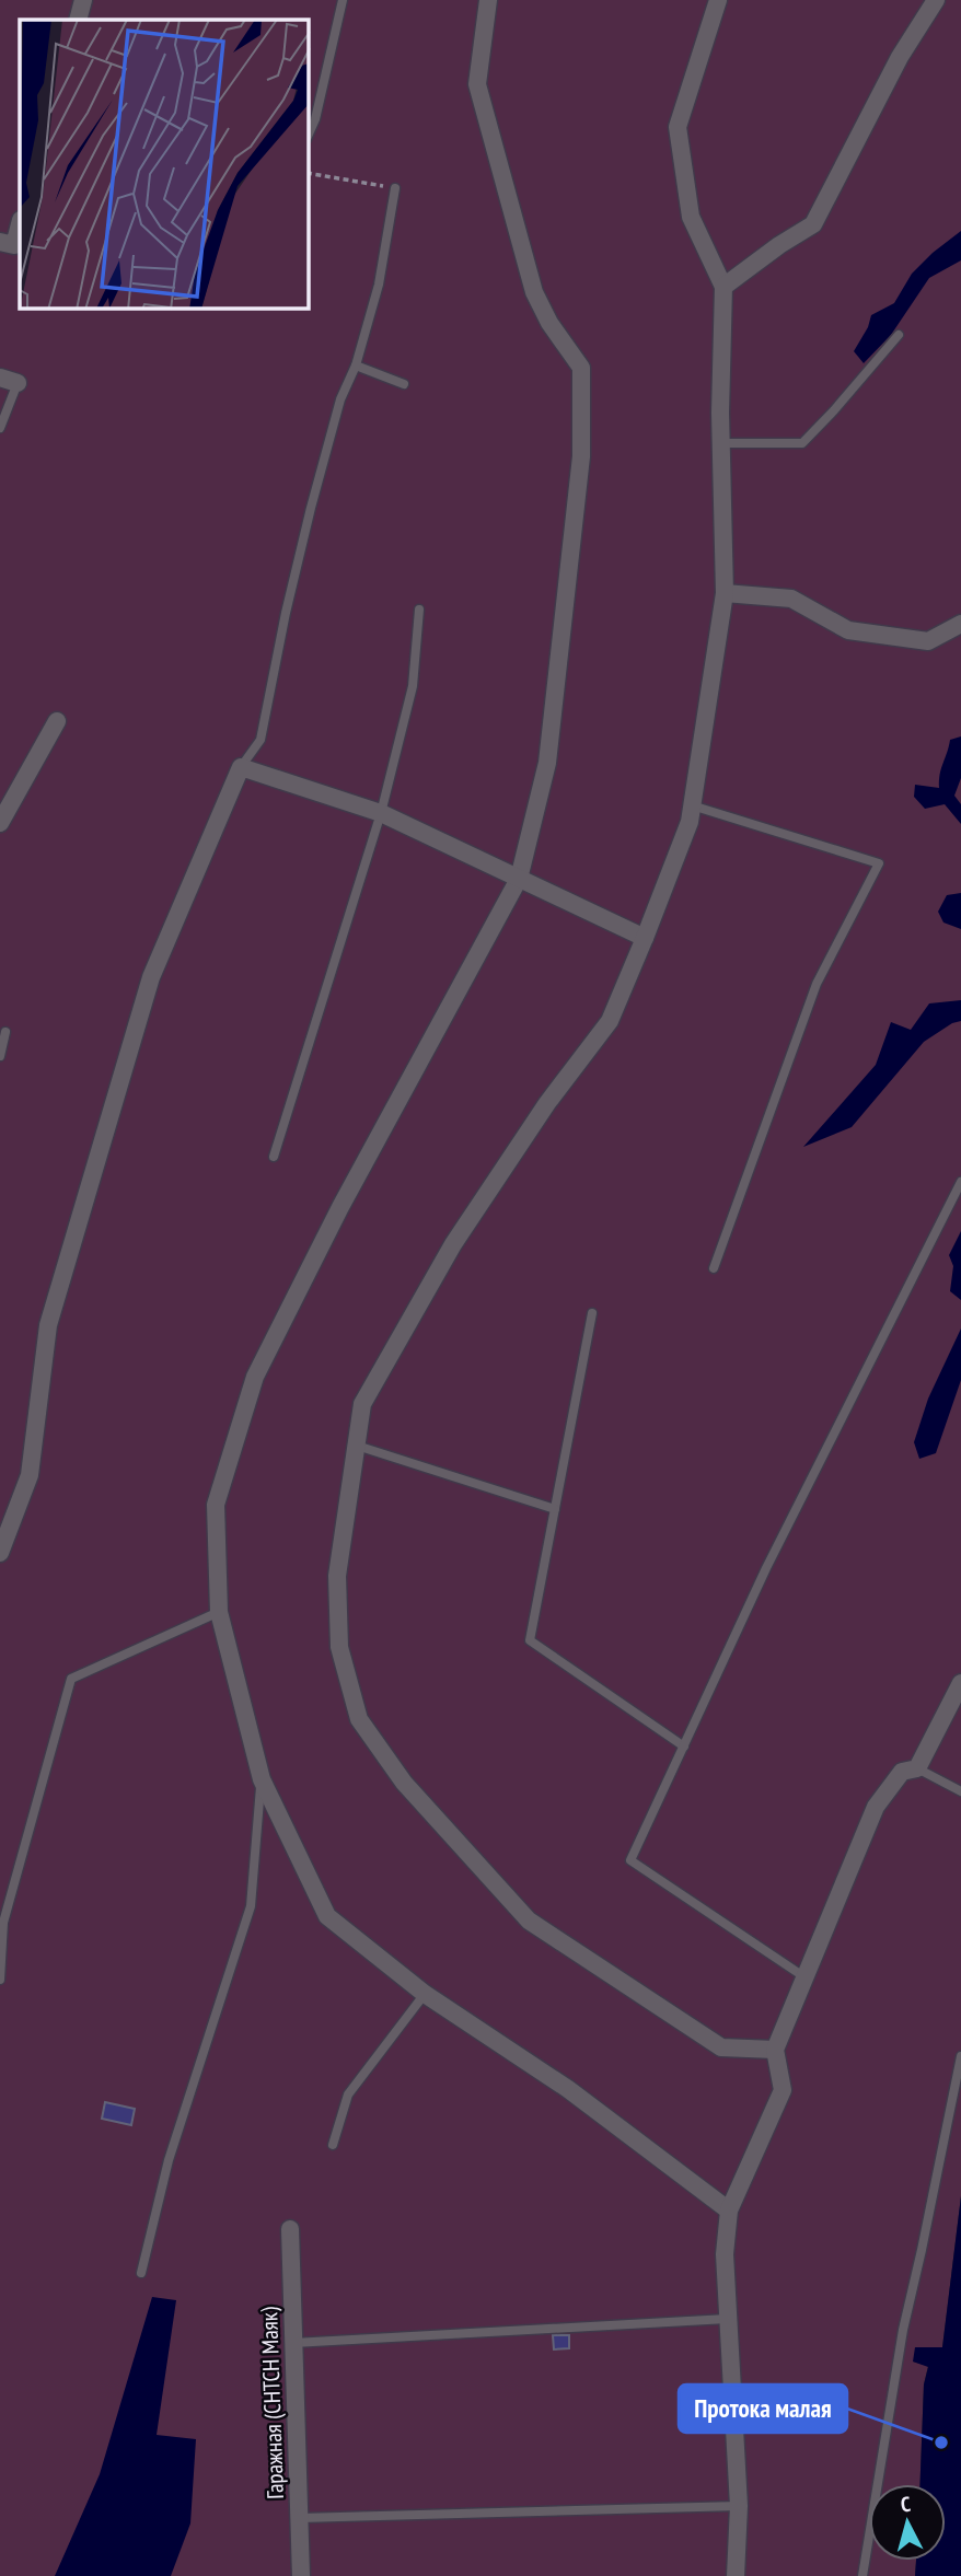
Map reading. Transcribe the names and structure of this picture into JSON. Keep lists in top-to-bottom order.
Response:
{
  "streets": {
    "street": ["Гаражная (СНТСН Маяк)"]
  },
  "places": ["Протока малая"],
  "north": "top"
}
